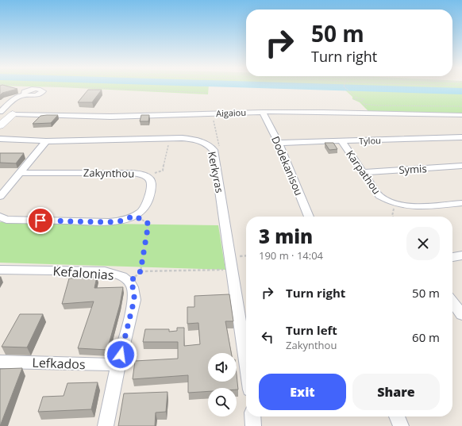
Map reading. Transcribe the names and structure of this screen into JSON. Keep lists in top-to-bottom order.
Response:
{
  "streets": {
    "street": [
      "Aigaiou",
      "Tylou",
      "Dodekanisou",
      "Symis",
      "Kerkyras",
      "Karpathou",
      "Zakynthou",
      "Kefalonias",
      "Lefkados"
    ]
  },
  "crossings": [
    ["Aigaiou", "Dodekanisou"],
    ["Tylou", "Dodekanisou"],
    ["Tylou", "Karpathou"],
    ["Symis", "Karpathou"]
  ],
  "page": {
    "turn": ["50 m", "Turn right"],
    "heading": ["3 min", "190 m · 14:04"],
    "list": [
      {
        "name": "Turn right",
        "value": "50 m"
      },
      {
        "name": "Turn left",
        "note": "Zakynthou",
        "value": "60 m"
      }
    ],
    "buttons": ["Exit", "Share"]
  }
}
